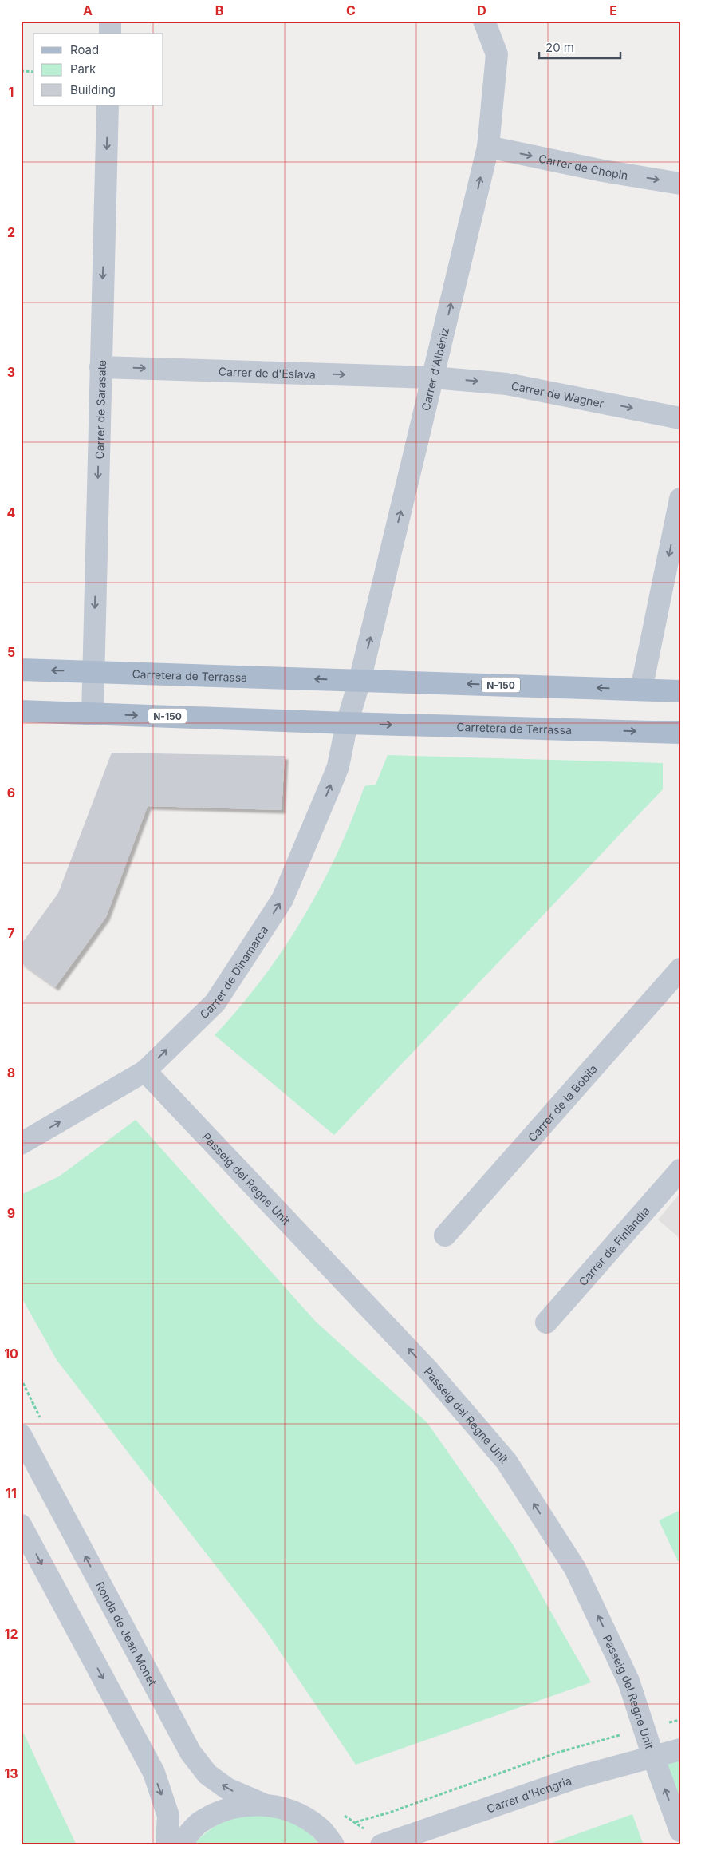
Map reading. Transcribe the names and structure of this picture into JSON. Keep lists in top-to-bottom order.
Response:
{
  "streets": {
    "main road": ["Carretera de Terrassa", "N-150"],
    "street": [
      "Carrer de Chopin",
      "Carrer d'Albéniz",
      "Carrer de d'Eslava",
      "Carrer de Wagner",
      "Carrer de Sarasate",
      "Carrer de Dinamarca",
      "Carrer de la Bòbila",
      "Passeig del Regne Unit",
      "Carrer de Finlàndia",
      "Ronda de Jean Monet",
      "Carrer d'Hongria"
    ]
  },
  "crossings": [
    ["Carrer de Chopin", "Carrer d'Albéniz"],
    ["Carrer d'Albéniz", "Carrer de d'Eslava"],
    ["Carrer d'Albéniz", "Carrer de Wagner"],
    ["Carrer d'Albéniz", "Carretera de Terrassa"],
    ["Carrer de d'Eslava", "Carrer de Wagner"],
    ["Carrer de d'Eslava", "Carrer de Sarasate"],
    ["Carrer de Sarasate", "Carretera de Terrassa"],
    ["Carretera de Terrassa", "Carrer de Dinamarca"],
    ["Carrer de Dinamarca", "Passeig del Regne Unit"],
    ["Passeig del Regne Unit", "Carrer d'Hongria"]
  ],
  "one_way": [
    "Carrer de Chopin",
    "Carrer d'Albéniz",
    "Carrer de d'Eslava",
    "Carrer de Wagner",
    "Carrer de Sarasate",
    "Carrer de Dinamarca",
    "Passeig del Regne Unit"
  ],
  "legend": ["Road", "Park", "Building"],
  "scale_bar": "20 m",
  "grid": {
    "columns": [
      "A",
      "B",
      "C",
      "D",
      "E"
    ],
    "rows": [
      "1",
      "2",
      "3",
      "4",
      "5",
      "6",
      "7",
      "8",
      "9",
      "10",
      "11",
      "12",
      "13"
    ]
  }
}
